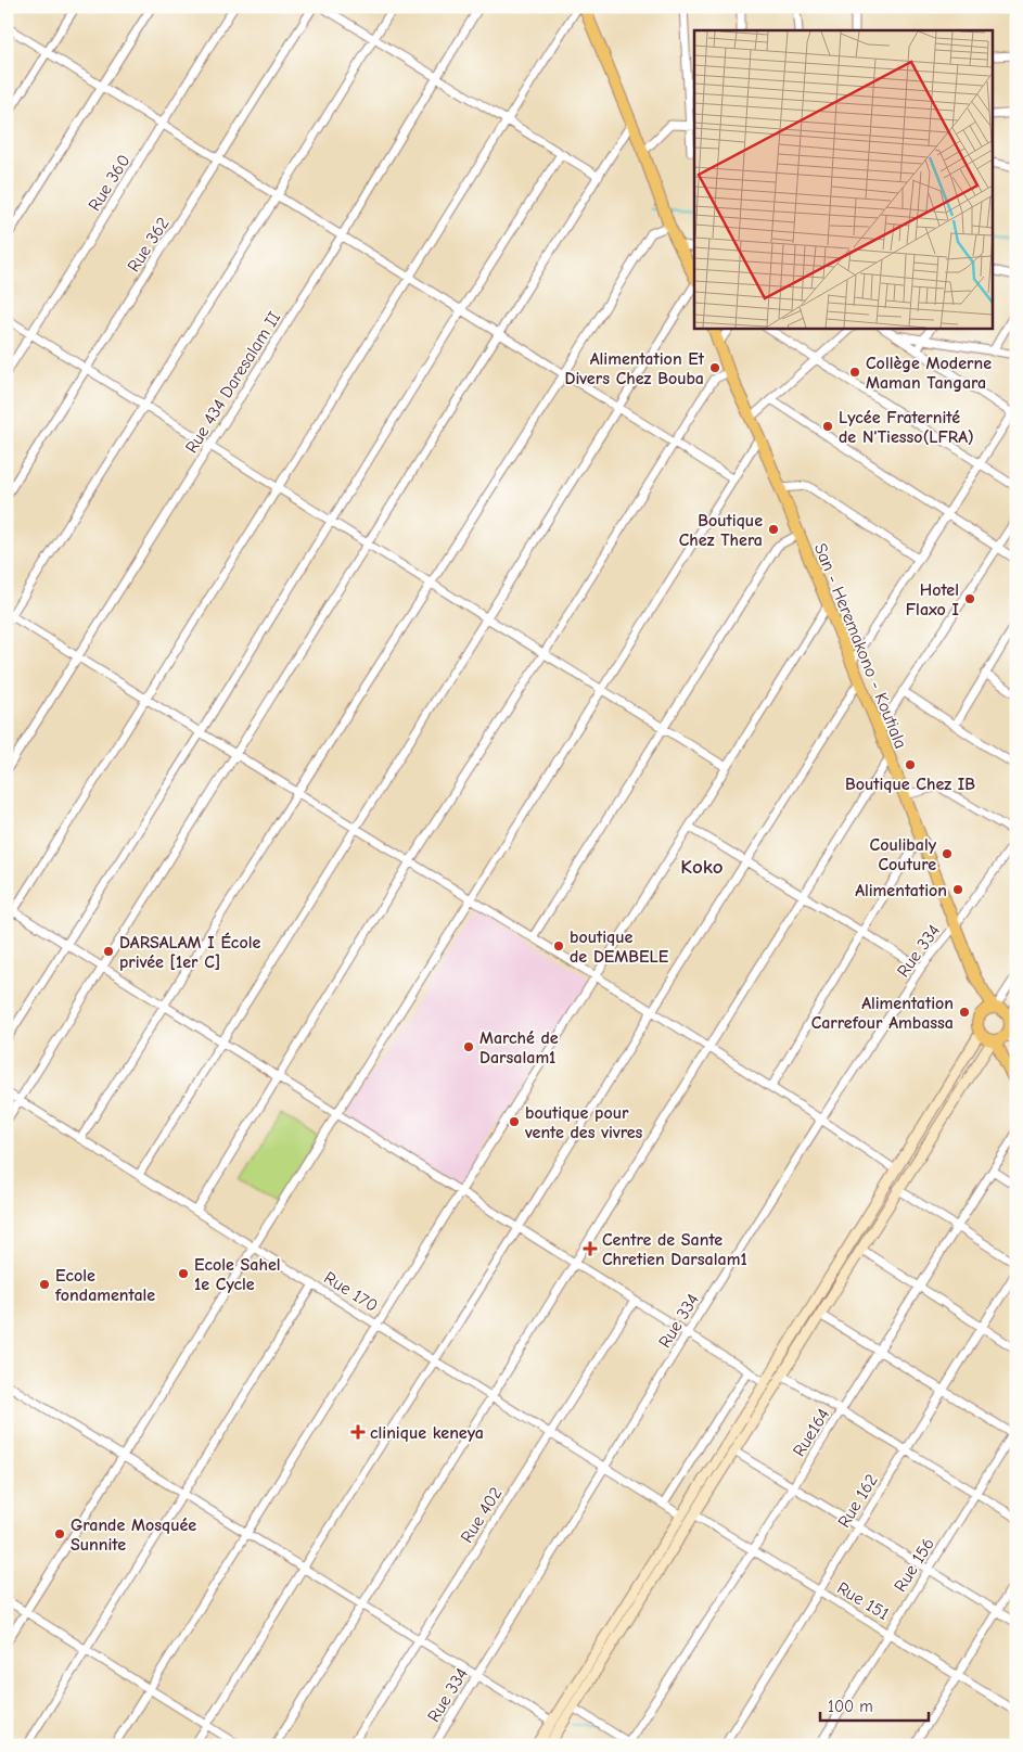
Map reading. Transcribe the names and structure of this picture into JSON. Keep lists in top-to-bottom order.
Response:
{
  "streets": {
    "main road": ["San - Heremakono - Koutiala"],
    "street": [
      "Rue 360",
      "Rue 362",
      "Rue 434 Daresalam II",
      "Rue 334",
      "Rue 170",
      "Rue164",
      "Rue 162",
      "Rue 402",
      "Rue 156",
      "Rue 151"
    ]
  },
  "crossings": [
    ["San - Heremakono - Koutiala", "Rue 334"],
    ["Rue 334", "Rue 170"],
    ["Rue 170", "Rue 402"],
    ["Rue164", "Rue 151"],
    ["Rue 162", "Rue 151"],
    ["Rue 156", "Rue 151"]
  ],
  "districts": ["Koko"],
  "places": {
    "other": [
      "Alimentation Et Divers Chez Bouba",
      "Collège Moderne Maman Tangara",
      "Lycée Fraternité de N'Tiesso(LFRA)",
      "Boutique Chez Thera",
      "Hotel Flaxo I",
      "Boutique Chez IB",
      "Coulibaly Couture",
      "Alimentation",
      "boutique de DEMBELE",
      "DARSALAM I École privée [1er C]",
      "Alimentation Carrefour Ambassa",
      "Marché de Darsalam1",
      "boutique pour vente des vivres",
      "Ecole Sahel 1e Cycle",
      "Ecole fondamentale",
      "Grande Mosquée Sunnite"
    ],
    "health": ["Centre de Sante Chretien Darsalam1", "clinique keneya"]
  },
  "scale_bar": "100 m"
}
